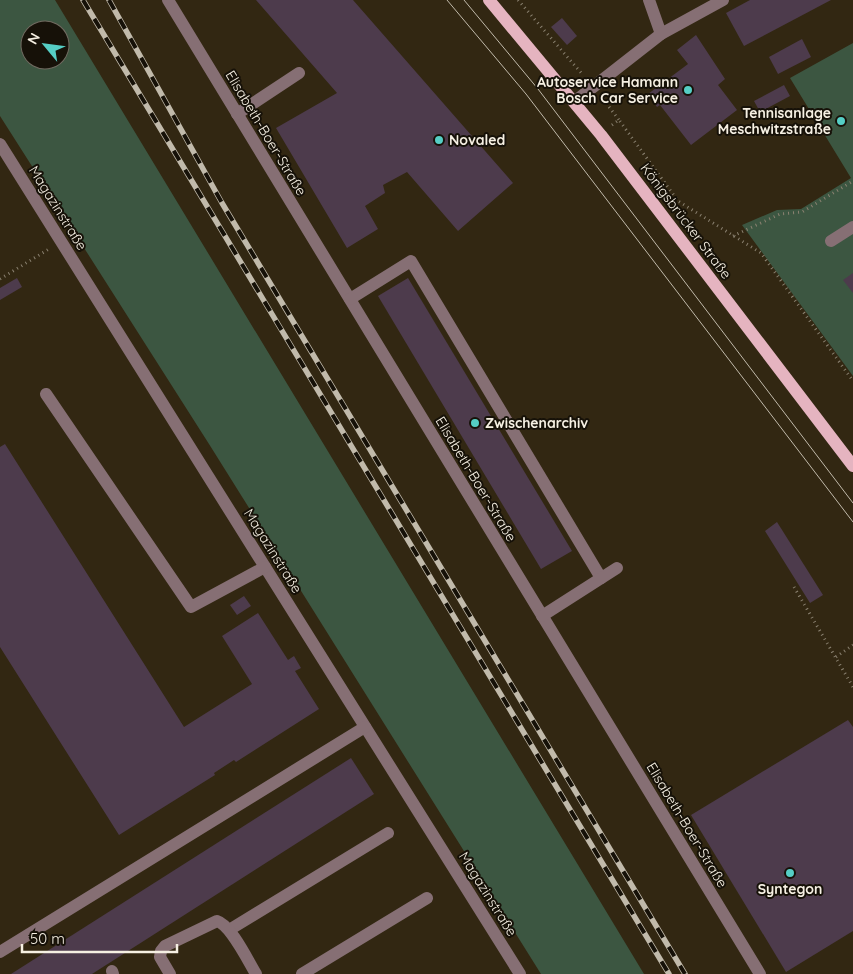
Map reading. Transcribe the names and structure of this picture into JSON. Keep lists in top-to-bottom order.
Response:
{
  "streets": {
    "main road": ["Königsbrücker Straße"],
    "street": ["Elisabeth-Boer-Straße", "Magazinstraße"]
  },
  "places": [
    "Autoservice Hamann Bosch Car Service",
    "Tennisanlage Meschwitzstraße",
    "Novaled",
    "Zwischenarchiv",
    "Syntegon"
  ],
  "scale_bar": "50 m",
  "north": "top left"
}
